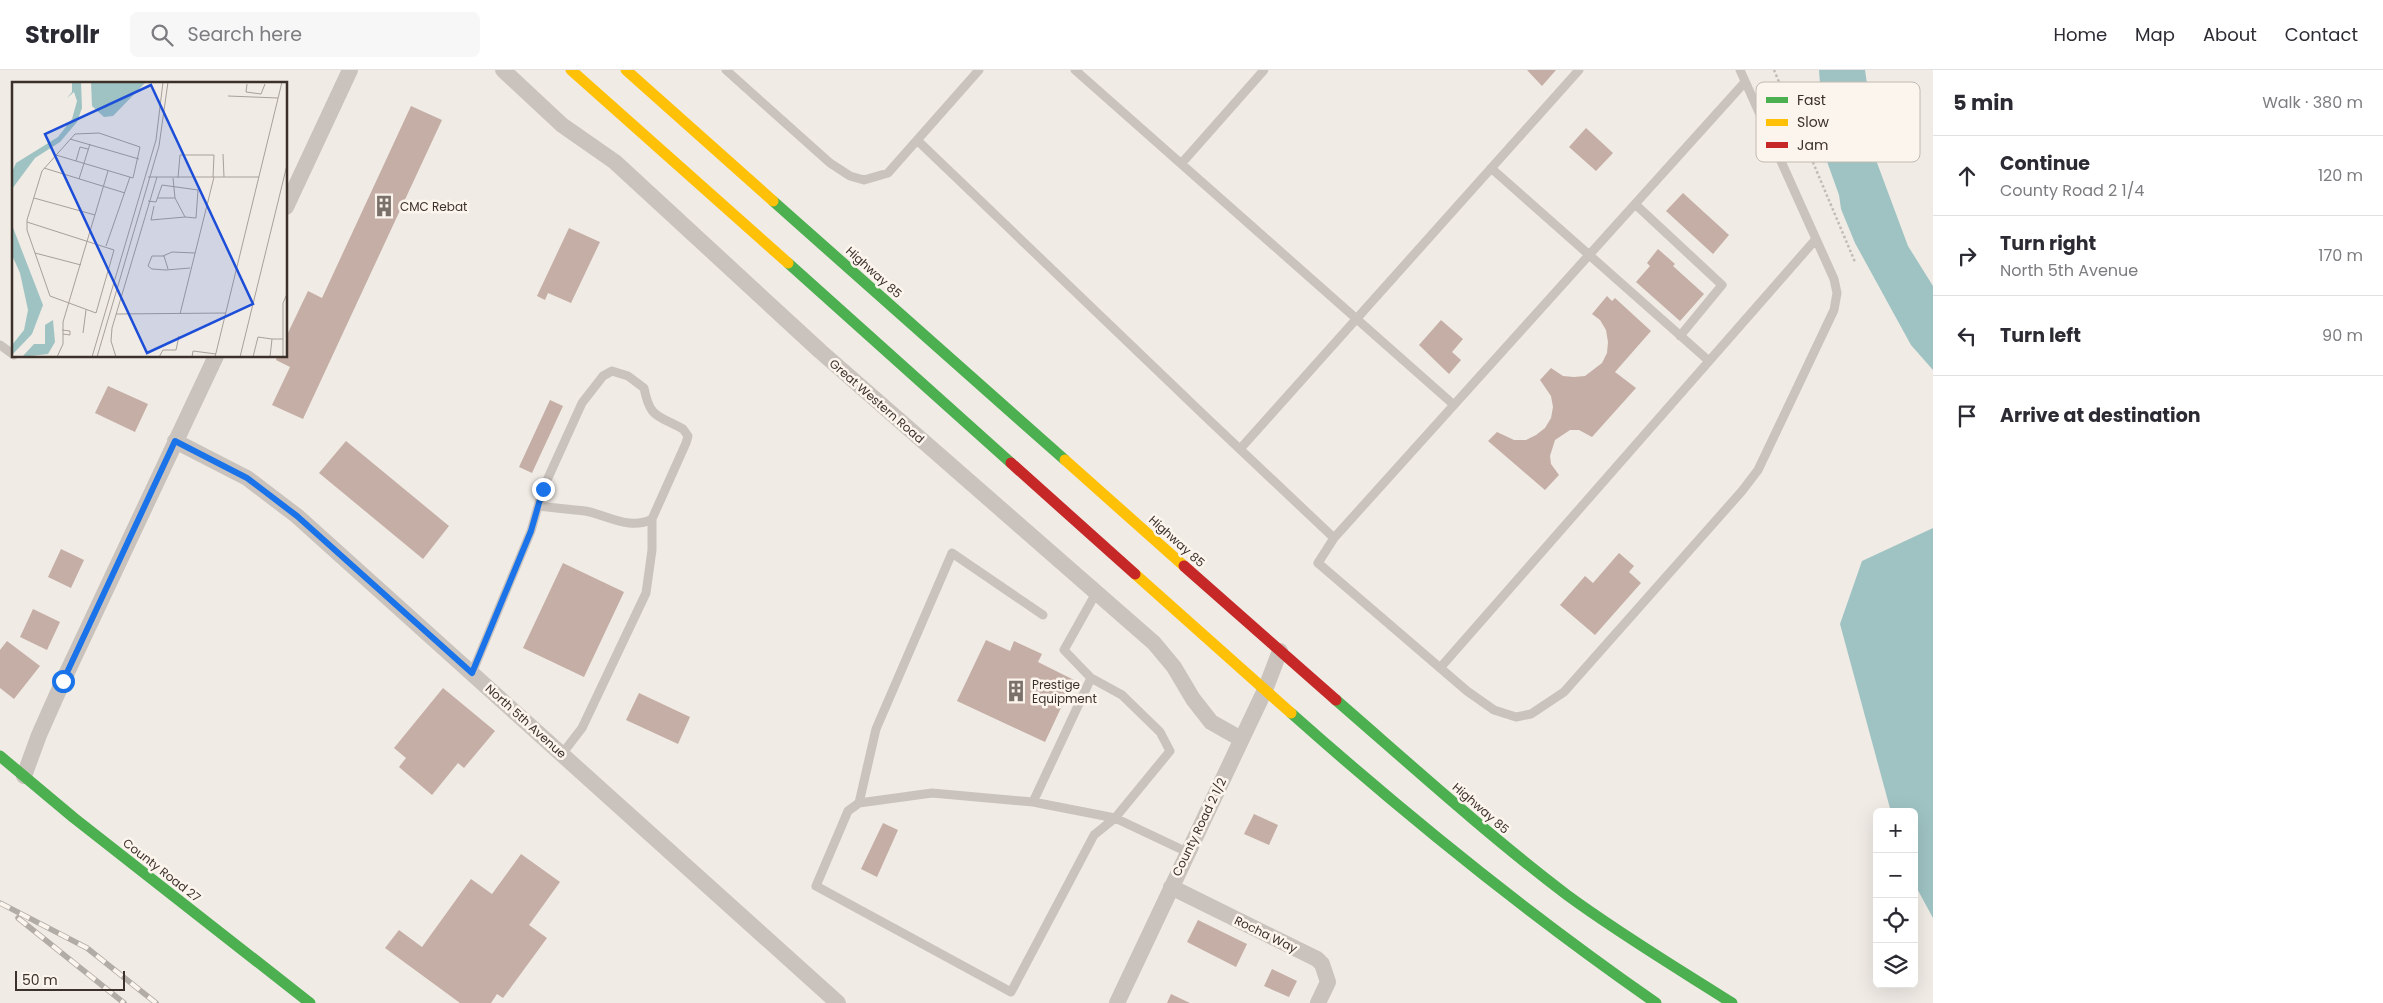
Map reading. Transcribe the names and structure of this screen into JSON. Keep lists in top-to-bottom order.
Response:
{
  "streets": {
    "main road": ["Highway 85", "County Road 27"],
    "street": [
      "Great Western Road",
      "North 5th Avenue",
      "County Road 2 1/2",
      "Rocha Way"
    ]
  },
  "crossings": [
    ["Highway 85", "County Road 2 1/2"],
    ["Great Western Road", "County Road 2 1/2"],
    ["County Road 2 1/2", "Rocha Way"]
  ],
  "places": {
    "building": ["CMC Rebat", "Prestige Equipment"]
  },
  "legend": ["Fast", "Slow", "Jam"],
  "scale_bar": "50 m",
  "page": {
    "header": "Strollr",
    "search": "Search here",
    "nav": [
      "Home",
      "Map",
      "About",
      "Contact"
    ],
    "heading": ["5 min", "Walk · 380 m"],
    "list": [
      ["Continue", "County Road 2 1/4", "120 m"],
      ["Turn right", "North 5th Avenue", "170 m"],
      ["Turn left", "90 m"],
      "Arrive at destination"
    ],
    "map_buttons": ["+", "−"],
    "scale": "50 m"
  }
}
